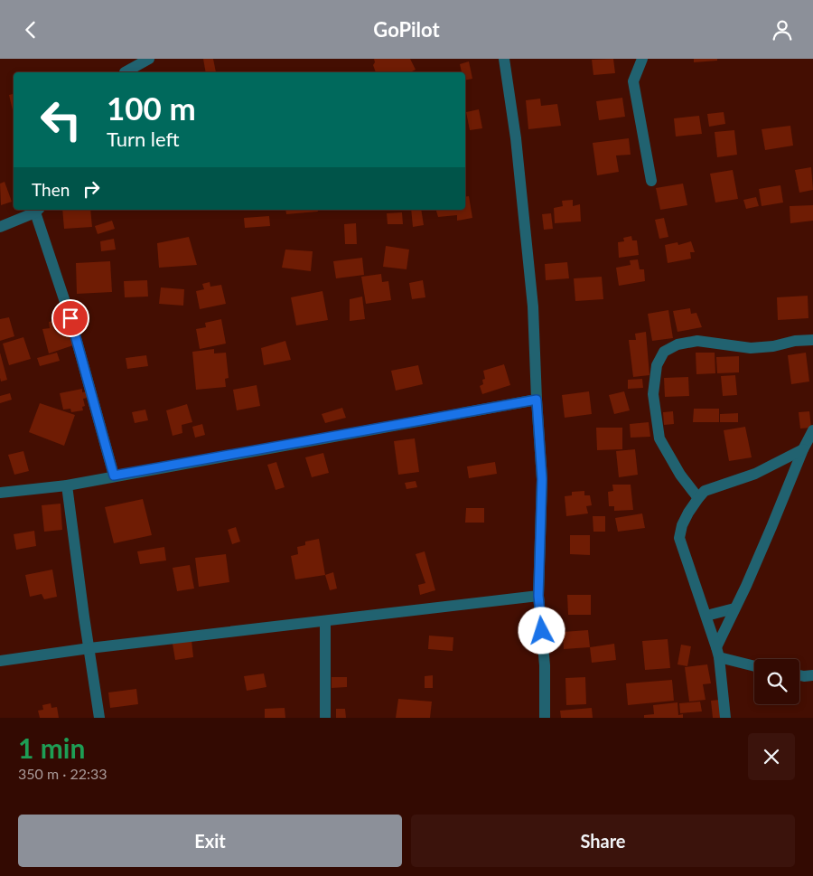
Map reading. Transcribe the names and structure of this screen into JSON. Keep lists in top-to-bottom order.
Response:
{
  "page": {
    "header": "GoPilot",
    "turn": ["100 m", "Turn left"],
    "then": "Then",
    "heading": ["1 min", "350 m · 22:33"],
    "buttons": ["Exit", "Share"]
  }
}
